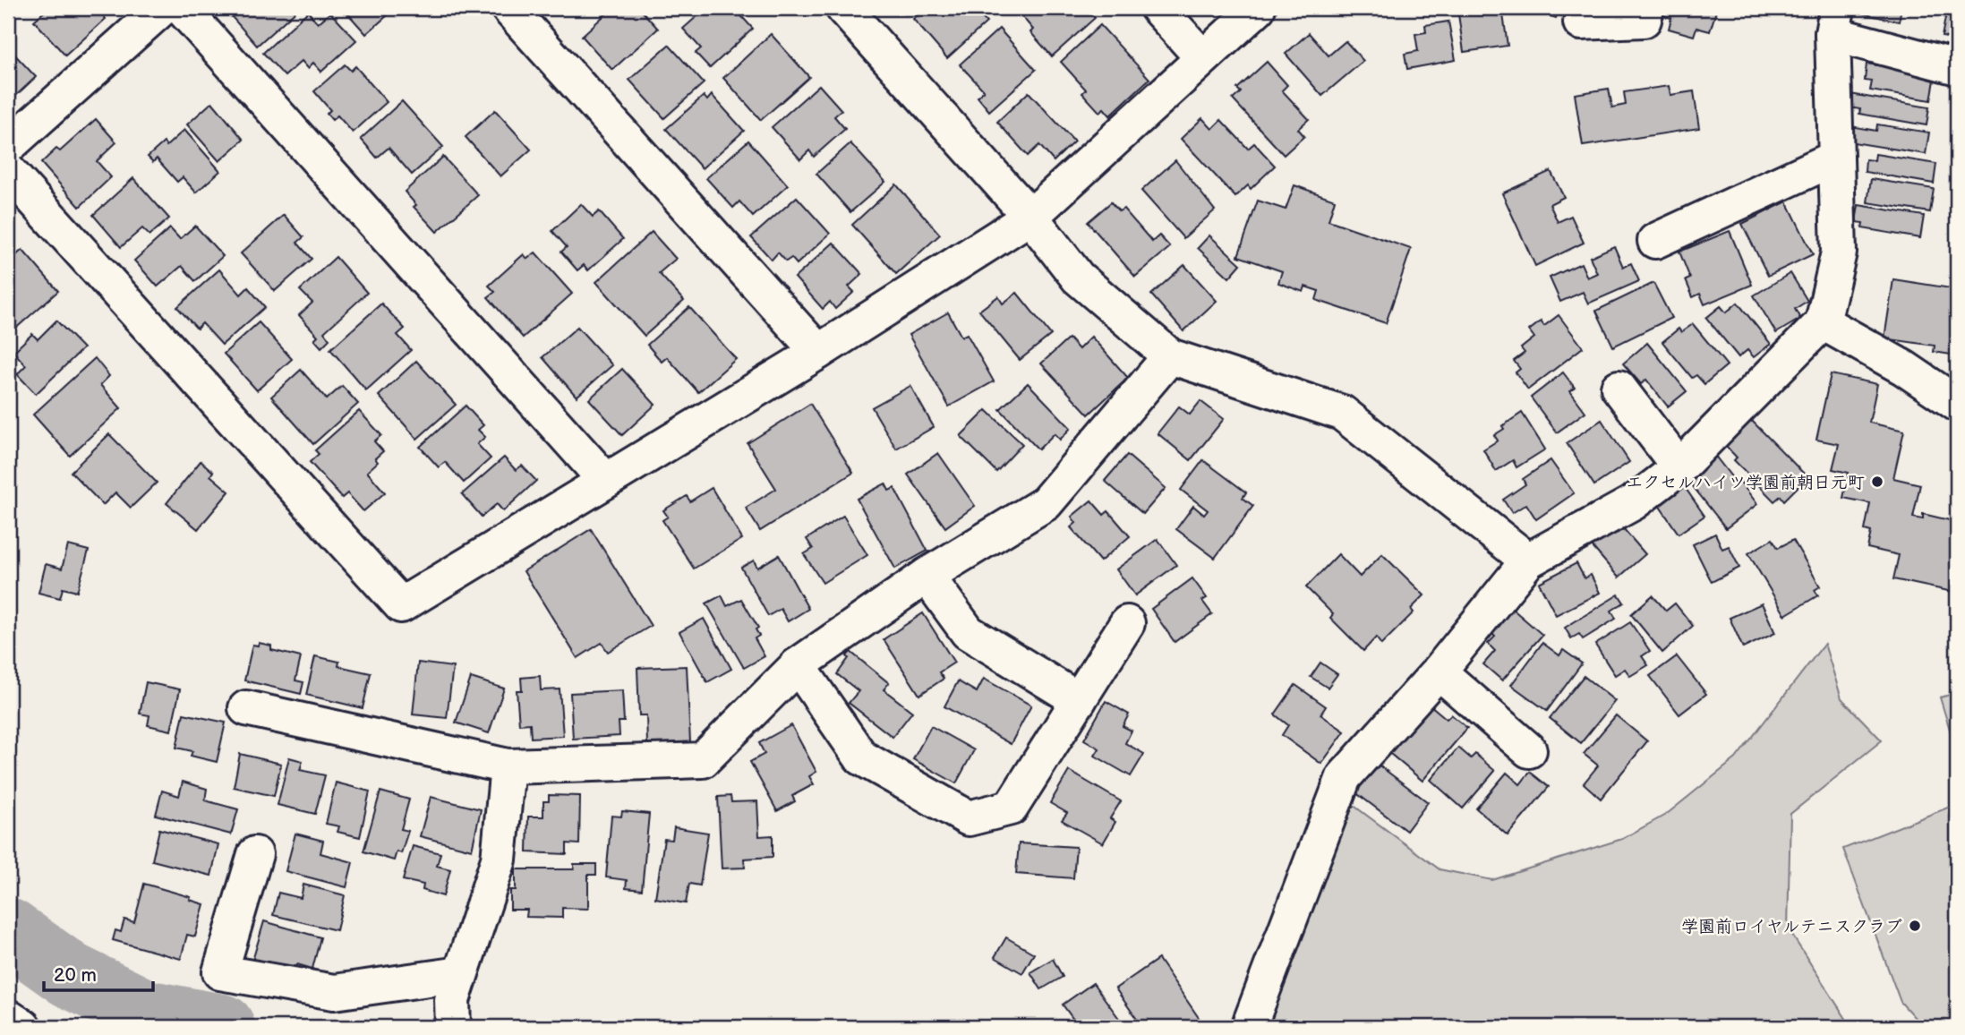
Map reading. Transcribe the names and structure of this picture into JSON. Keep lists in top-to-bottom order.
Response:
{
  "places": ["エクセルハイツ学園前朝日元町", "学園前ロイヤルテニスクラブ"],
  "scale_bar": "20 m"
}
